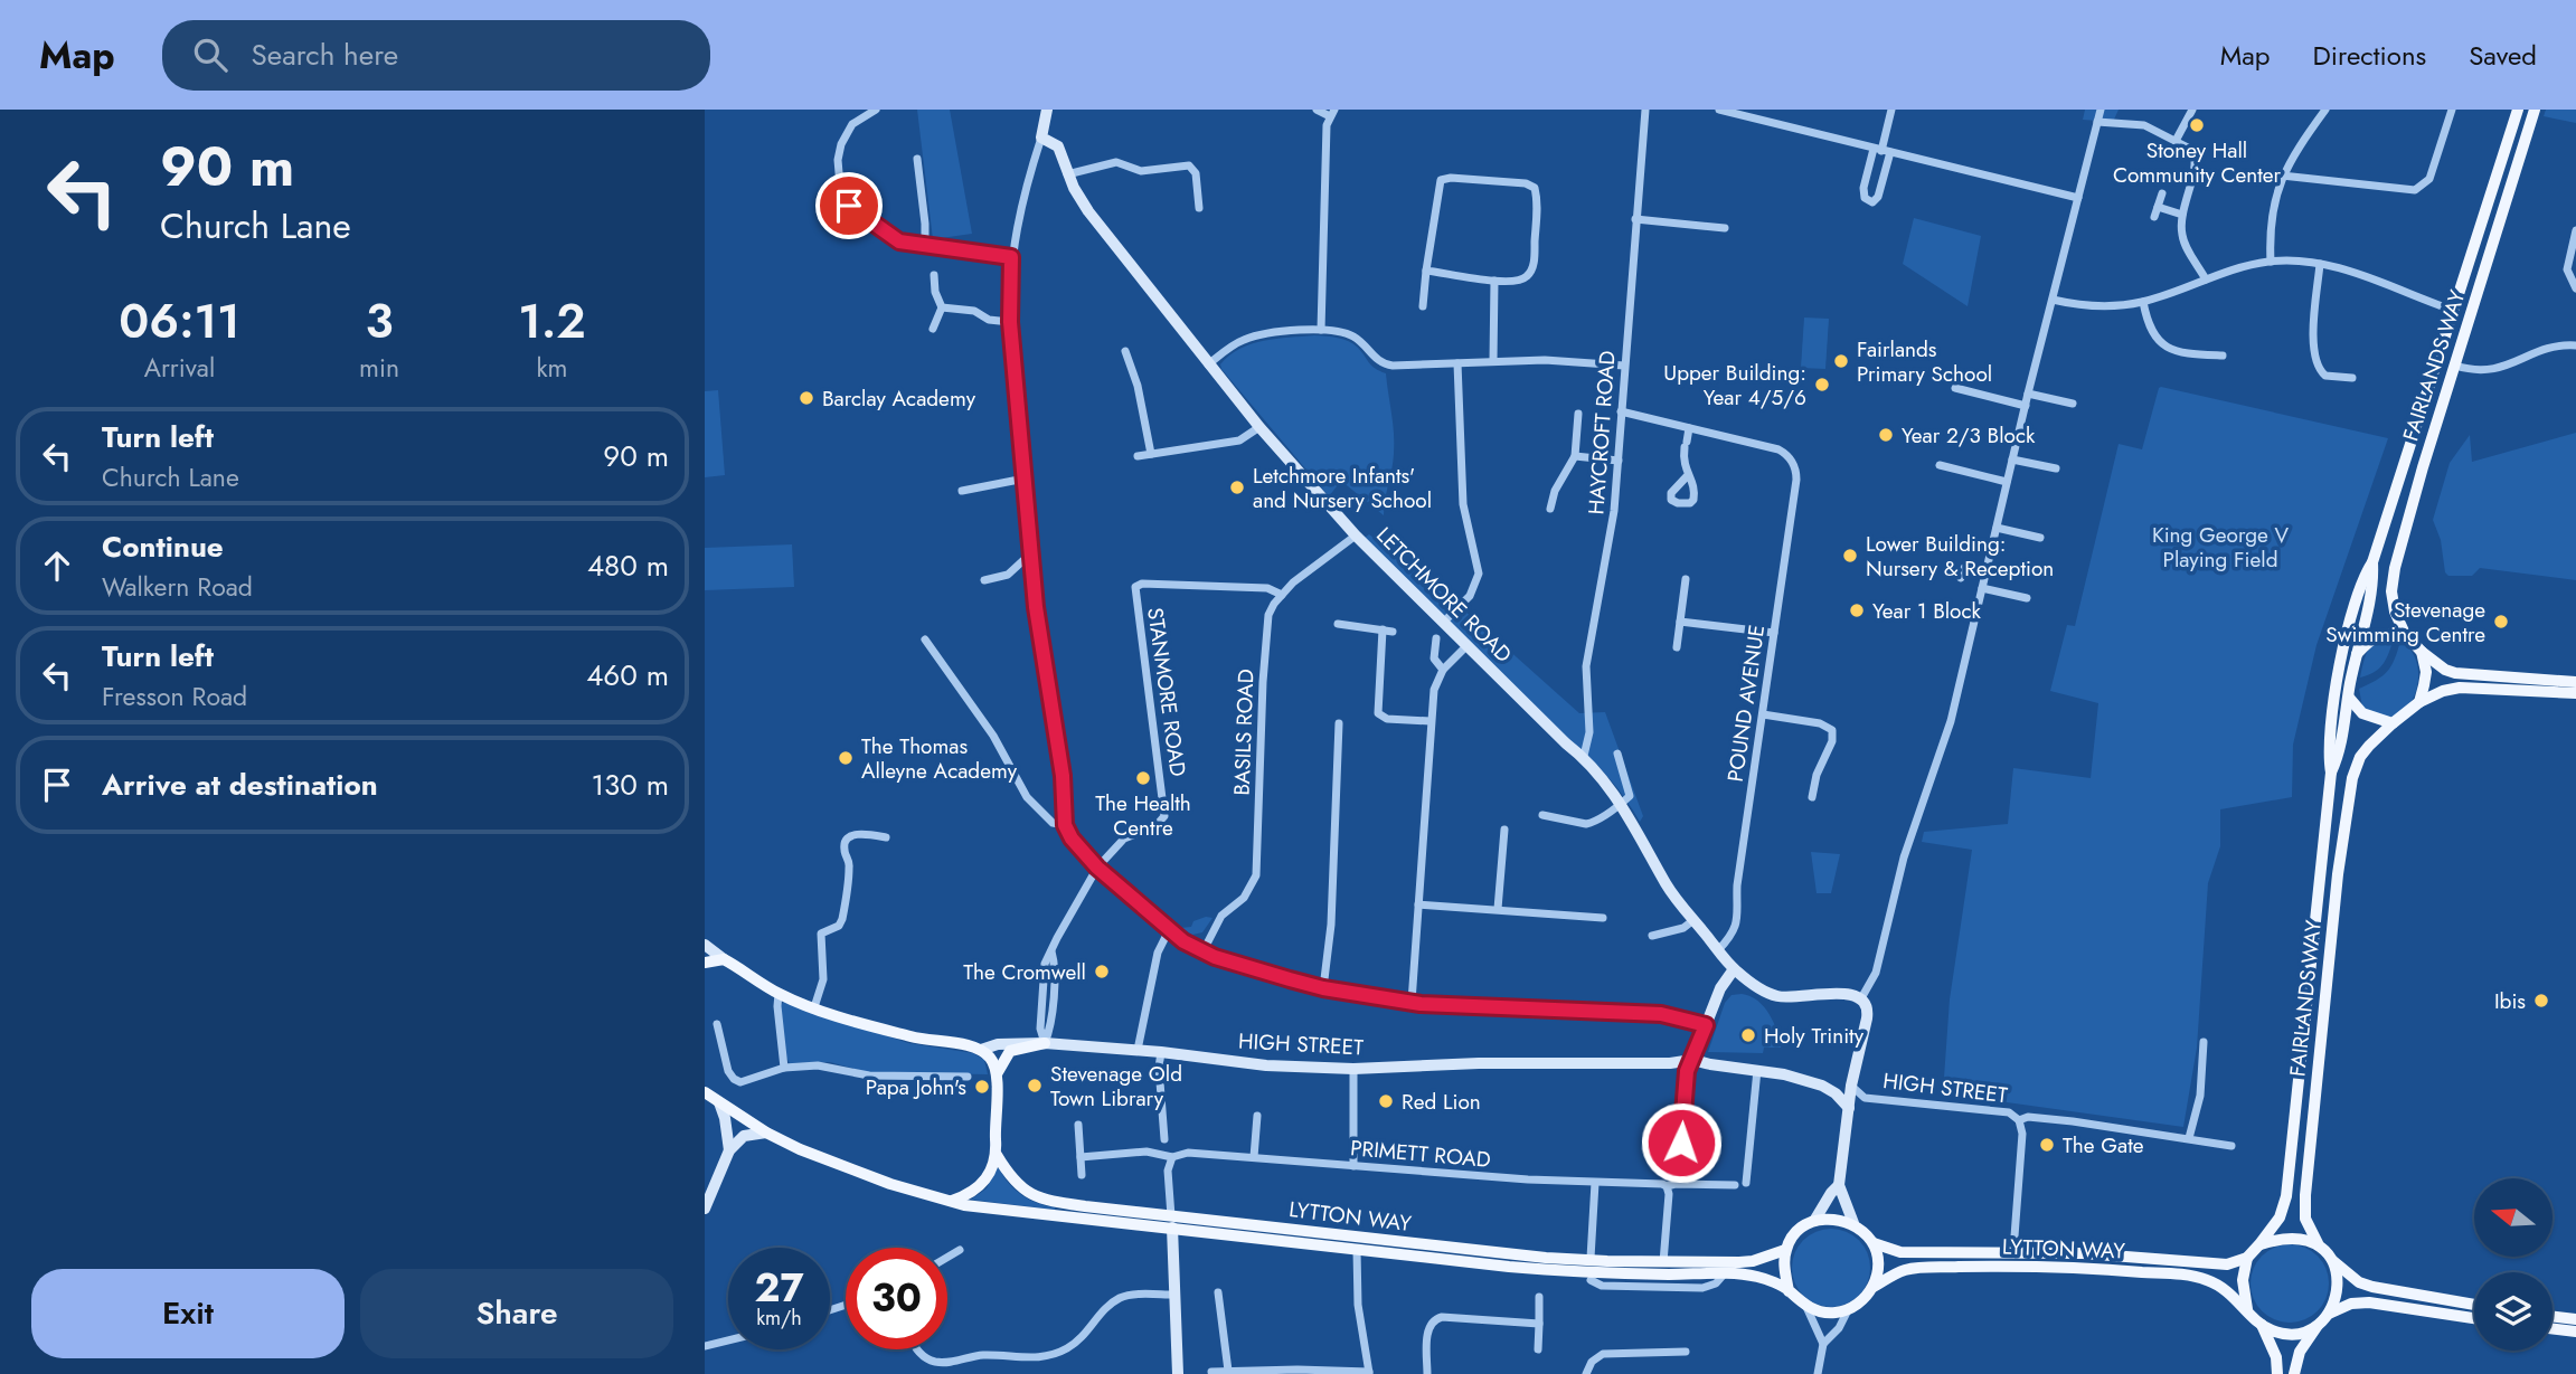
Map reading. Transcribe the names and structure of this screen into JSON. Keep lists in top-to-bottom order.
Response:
{
  "streets": {
    "main road": ["FAIRLANDS WAY", "HIGH STREET", "LYTTON WAY"],
    "street": [
      "HAYCROFT ROAD",
      "LETCHMORE ROAD",
      "STANMORE ROAD",
      "POUND AVENUE",
      "BASILS ROAD",
      "PRIMETT ROAD"
    ]
  },
  "crossings": [
    ["FAIRLANDS WAY", "LYTTON WAY"],
    ["HAYCROFT ROAD", "LETCHMORE ROAD"],
    ["LETCHMORE ROAD", "POUND AVENUE"],
    ["LETCHMORE ROAD", "BASILS ROAD"],
    ["STANMORE ROAD", "BASILS ROAD"],
    ["HIGH STREET", "LYTTON WAY"]
  ],
  "parks": ["King George V Playing Field"],
  "places": [
    "Stoney Hall Community Center",
    "Fairlands Primary School",
    "Upper Building: Year 4/5/6",
    "Barclay Academy",
    "Year 2/3 Block",
    "Letchmore Infants' and Nursery School",
    "Lower Building: Nursery & Reception",
    "Year 1 Block",
    "Stevenage Swimming Centre",
    "The Thomas Alleyne Academy",
    "The Health Centre",
    "The Cromwell",
    "Ibis",
    "Holy Trinity",
    "Stevenage Old Town Library",
    "Papa John's",
    "Red Lion",
    "The Gate"
  ],
  "north": "left",
  "page": {
    "header": "Map",
    "search": "Search here",
    "nav": ["Map", "Directions", "Saved"],
    "turn": ["90 m", "Church Lane"],
    "eta": [
      "06:11",
      "Arrival",
      "3",
      "min",
      "1.2",
      "km"
    ],
    "list": [
      {
        "name": "Turn left",
        "note": "Church Lane",
        "value": "90 m"
      },
      {
        "name": "Continue",
        "note": "Walkern Road",
        "value": "480 m"
      },
      {
        "name": "Turn left",
        "note": "Fresson Road",
        "value": "460 m"
      },
      {
        "name": "Arrive at destination",
        "value": "130 m"
      }
    ],
    "speed": "27 km/h",
    "limit": "30",
    "buttons": ["Exit", "Share"]
  }
}
